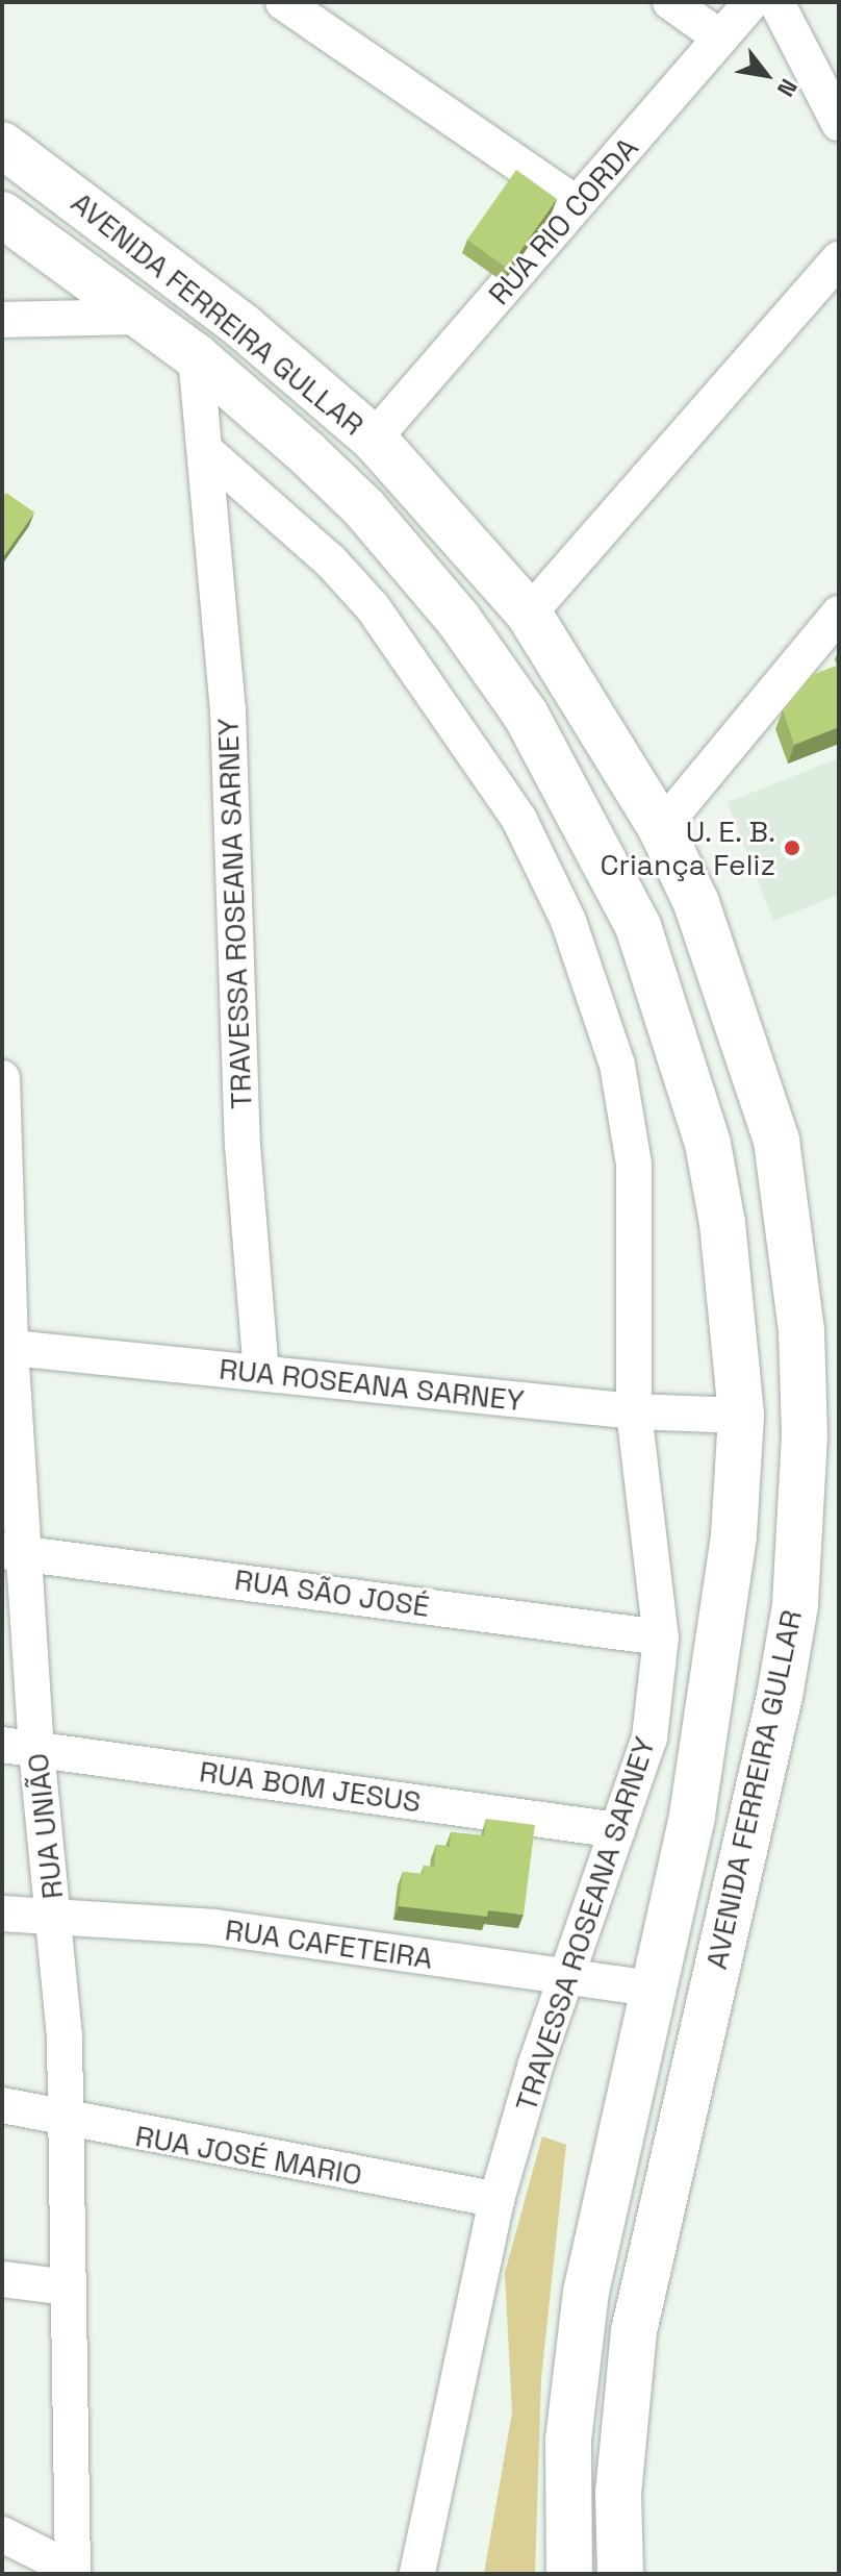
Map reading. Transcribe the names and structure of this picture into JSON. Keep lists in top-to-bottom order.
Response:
{
  "streets": {
    "main road": ["AVENIDA FERREIRA GULLAR"],
    "street": [
      "RUA RIO CORDA",
      "TRAVESSA ROSEANA SARNEY",
      "RUA ROSEANA SARNEY",
      "RUA SÃO JOSÉ",
      "RUA BOM JESUS",
      "RUA UNIÃO",
      "RUA CAFETEIRA",
      "RUA JOSÉ MARIO"
    ]
  },
  "crossings": [
    ["RUA RIO CORDA", "AVENIDA FERREIRA GULLAR"],
    ["AVENIDA FERREIRA GULLAR", "TRAVESSA ROSEANA SARNEY"],
    ["AVENIDA FERREIRA GULLAR", "RUA ROSEANA SARNEY"],
    ["AVENIDA FERREIRA GULLAR", "RUA CAFETEIRA"],
    ["TRAVESSA ROSEANA SARNEY", "RUA ROSEANA SARNEY"],
    ["TRAVESSA ROSEANA SARNEY", "RUA SÃO JOSÉ"],
    ["TRAVESSA ROSEANA SARNEY", "RUA BOM JESUS"],
    ["TRAVESSA ROSEANA SARNEY", "RUA CAFETEIRA"],
    ["TRAVESSA ROSEANA SARNEY", "RUA JOSÉ MARIO"],
    ["RUA ROSEANA SARNEY", "RUA UNIÃO"],
    ["RUA SÃO JOSÉ", "RUA UNIÃO"],
    ["RUA BOM JESUS", "RUA UNIÃO"],
    ["RUA UNIÃO", "RUA CAFETEIRA"],
    ["RUA UNIÃO", "RUA JOSÉ MARIO"]
  ],
  "places": ["U. E. B. Criança Feliz"],
  "north": "bottom right"
}
